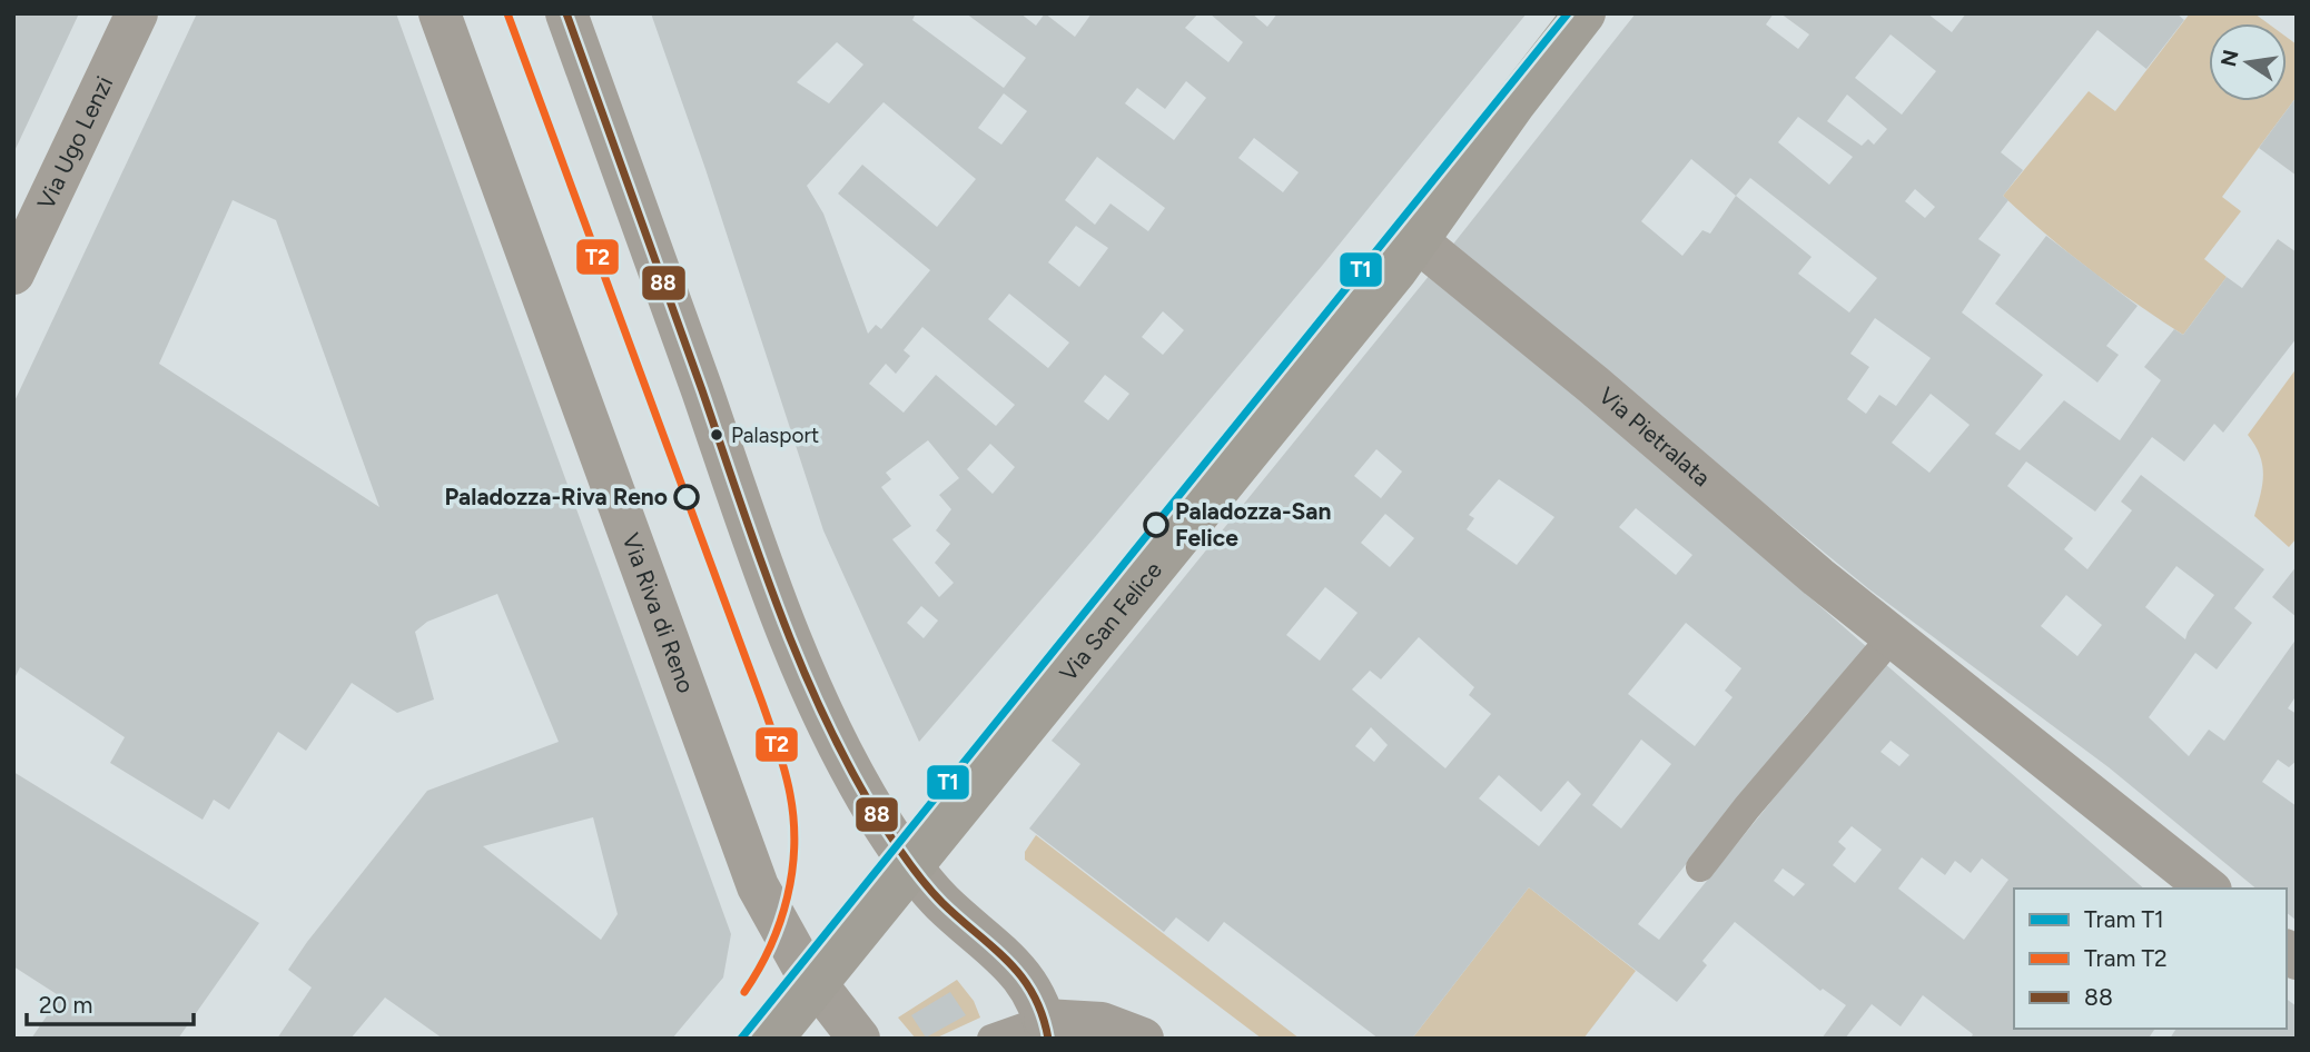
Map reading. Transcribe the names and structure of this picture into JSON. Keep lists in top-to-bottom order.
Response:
{
  "streets": {
    "street": [
      "Via Ugo Lenzi",
      "Via Pietralata",
      "Via Riva di Reno",
      "Via San Felice"
    ]
  },
  "crossings": [
    ["Via Pietralata", "Via San Felice"],
    ["Via Riva di Reno", "Via San Felice"]
  ],
  "places": ["Palasport", "Paladozza-Riva Reno", "Paladozza-San Felice"],
  "lines": ["tram line T1", "tram line T2", "transit line 88"],
  "legend": ["Tram T1", "Tram T2", "88"],
  "scale_bar": "20 m",
  "north": "left"
}
